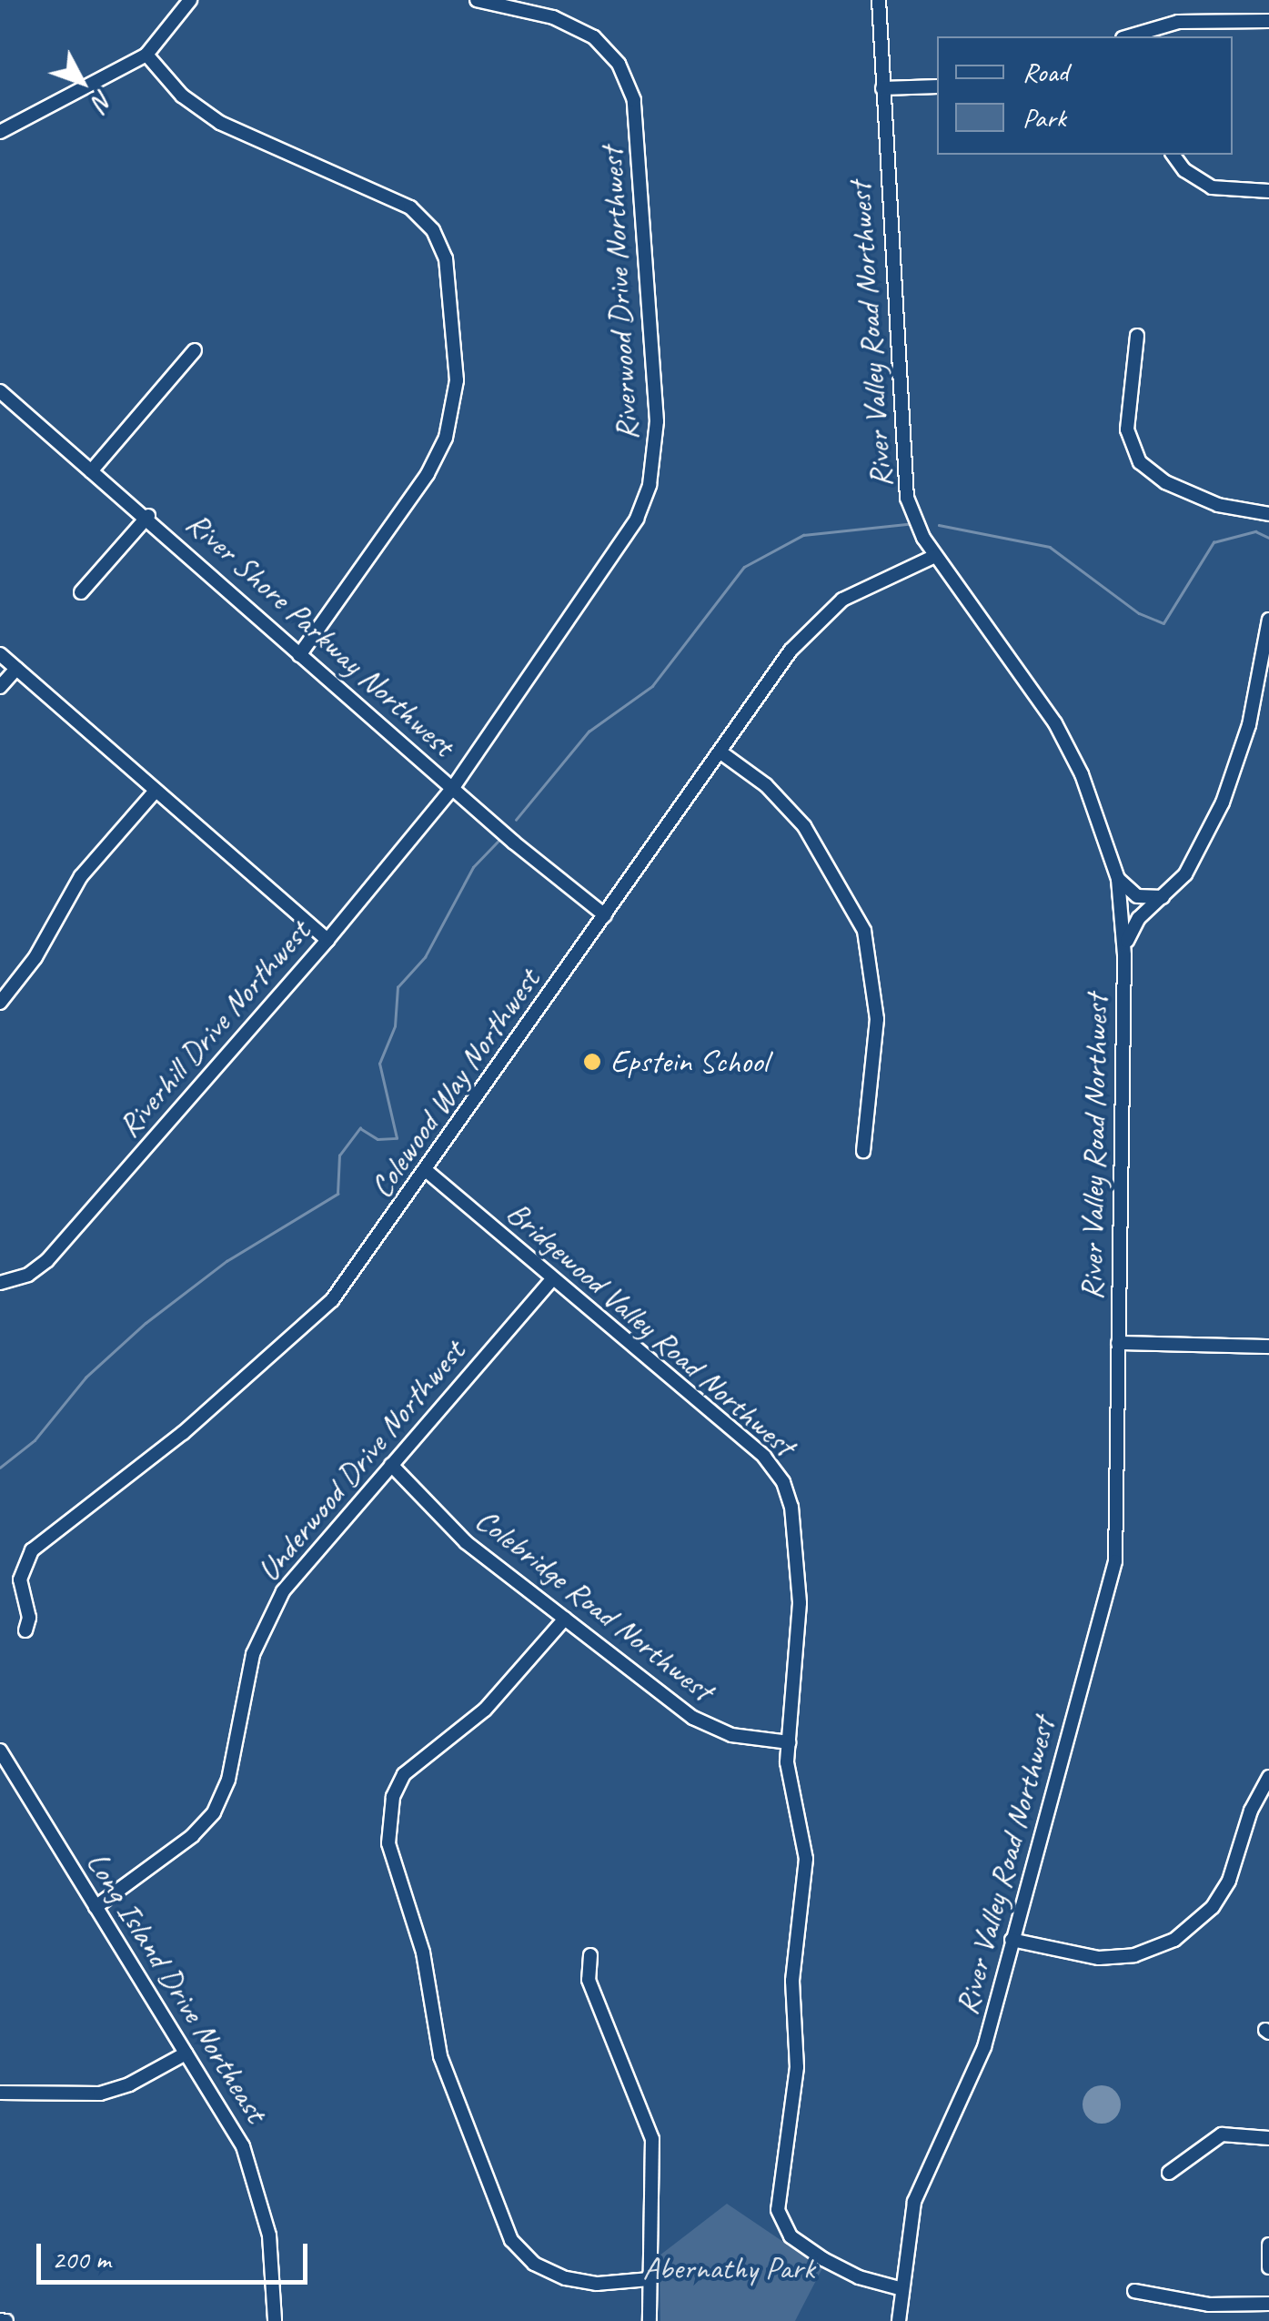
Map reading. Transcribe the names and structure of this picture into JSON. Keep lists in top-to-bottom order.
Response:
{
  "streets": {
    "street": [
      "Riverwood Drive Northwest",
      "River Valley Road Northwest",
      "River Shore Parkway Northwest",
      "Riverhill Drive Northwest",
      "Colewood Way Northwest",
      "Bridgewood Valley Road Northwest",
      "Underwood Drive Northwest",
      "Colebridge Road Northwest",
      "Long Island Drive Northeast"
    ]
  },
  "crossings": [
    ["Riverwood Drive Northwest", "River Shore Parkway Northwest"],
    ["Riverwood Drive Northwest", "Riverhill Drive Northwest"],
    ["River Valley Road Northwest", "Colewood Way Northwest"],
    ["River Valley Road Northwest", "Bridgewood Valley Road Northwest"],
    ["River Shore Parkway Northwest", "Riverhill Drive Northwest"],
    ["River Shore Parkway Northwest", "Colewood Way Northwest"],
    ["Colewood Way Northwest", "Bridgewood Valley Road Northwest"],
    ["Bridgewood Valley Road Northwest", "Underwood Drive Northwest"],
    ["Bridgewood Valley Road Northwest", "Colebridge Road Northwest"],
    ["Underwood Drive Northwest", "Colebridge Road Northwest"],
    ["Underwood Drive Northwest", "Long Island Drive Northeast"]
  ],
  "parks": ["Abernathy Park"],
  "places": ["Epstein School"],
  "legend": ["Road", "Park"],
  "scale_bar": "200 m",
  "north": "bottom right"
}
